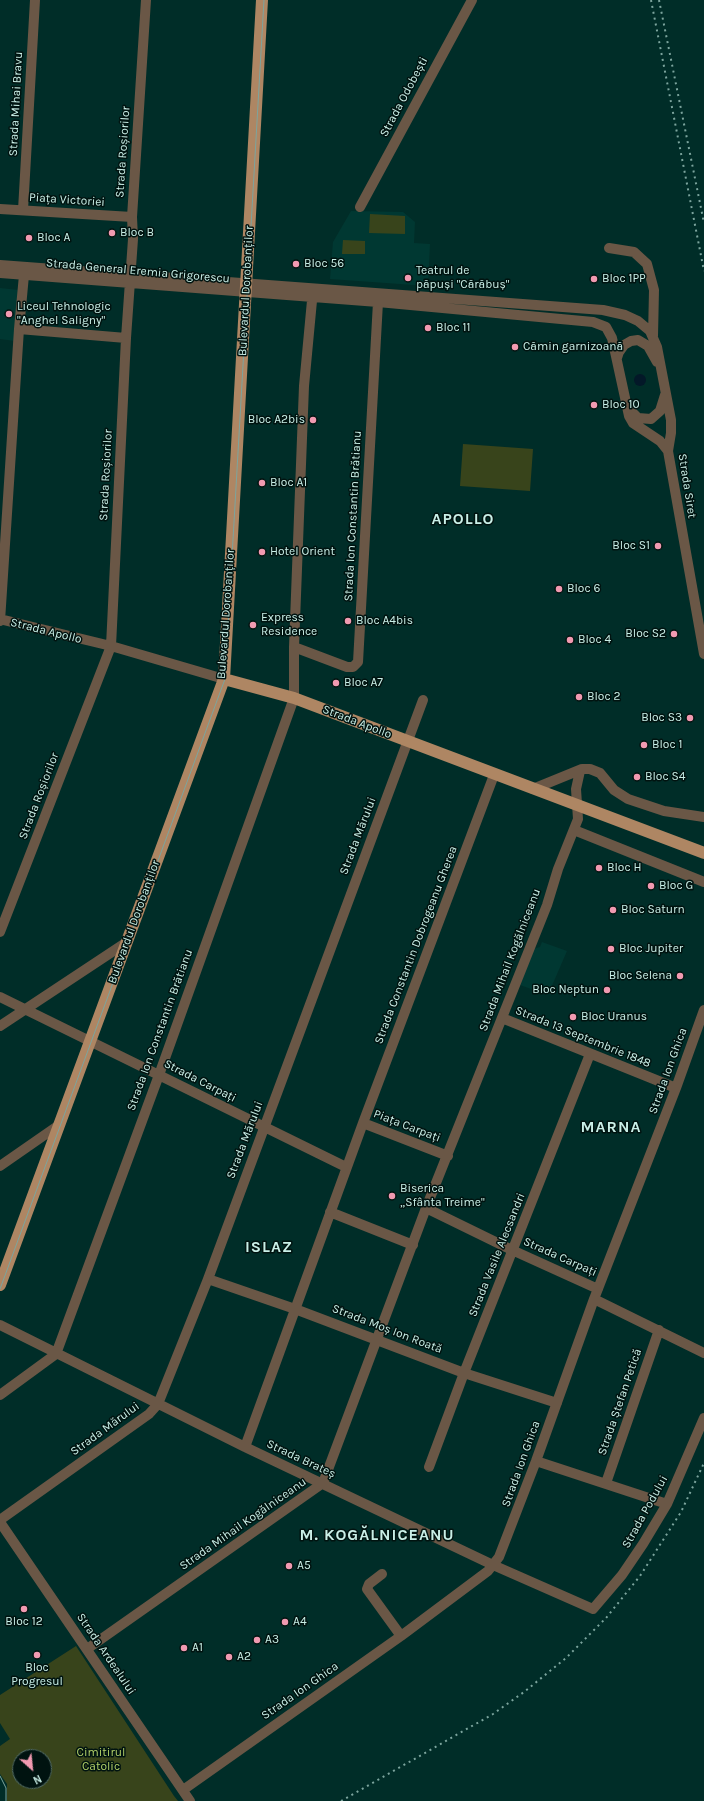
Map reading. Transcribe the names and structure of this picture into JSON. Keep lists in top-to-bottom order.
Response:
{
  "streets": {
    "main road": ["Bulevardul Dorobanților", "Strada Apollo"],
    "street": [
      "Strada Odobești",
      "Strada Mihai Bravu",
      "Strada Roșiorilor",
      "Piața Victoriei",
      "Strada General Eremia Grigorescu",
      "Strada Siret",
      "Strada Ion Constantin Brătianu",
      "Strada Mărului",
      "Strada Constantin Dobrogeanu Gherea",
      "Strada Mihail Kogălniceanu",
      "Strada 13 Septembrie 1848",
      "Strada Ion Ghica",
      "Strada Carpați",
      "Piața Carpați",
      "Strada Vasile Alecsandri",
      "Strada Moș Ion Roată",
      "Strada Ștefan Petică",
      "Strada Brateș",
      "Strada Podului",
      "Strada Ardealului"
    ]
  },
  "crossings": [
    ["Strada Mihai Bravu", "Piața Victoriei"],
    ["Strada Roșiorilor", "Piața Victoriei"],
    ["Strada Roșiorilor", "Strada General Eremia Grigorescu"],
    ["Strada Roșiorilor", "Strada Apollo"],
    ["Strada General Eremia Grigorescu", "Bulevardul Dorobanților"],
    ["Strada General Eremia Grigorescu", "Strada Siret"],
    ["Strada General Eremia Grigorescu", "Strada Ion Constantin Brătianu"],
    ["Bulevardul Dorobanților", "Strada Apollo"],
    ["Bulevardul Dorobanților", "Strada Carpați"],
    ["Strada Ion Constantin Brătianu", "Strada Apollo"],
    ["Strada Ion Constantin Brătianu", "Strada Carpați"],
    ["Strada Ion Constantin Brătianu", "Strada Brateș"],
    ["Strada Apollo", "Strada Mărului"],
    ["Strada Apollo", "Strada Constantin Dobrogeanu Gherea"],
    ["Strada Apollo", "Strada Mihail Kogălniceanu"],
    ["Strada Mărului", "Strada Carpați"],
    ["Strada Mărului", "Strada Moș Ion Roată"],
    ["Strada Mărului", "Strada Brateș"],
    ["Strada Mărului", "Strada Ardealului"],
    ["Strada Constantin Dobrogeanu Gherea", "Piața Carpați"],
    ["Strada Mihail Kogălniceanu", "Strada 13 Septembrie 1848"],
    ["Strada Mihail Kogălniceanu", "Piața Carpați"],
    ["Strada Mihail Kogălniceanu", "Strada Moș Ion Roată"],
    ["Strada Mihail Kogălniceanu", "Strada Brateș"],
    ["Strada Mihail Kogălniceanu", "Strada Ardealului"],
    ["Strada 13 Septembrie 1848", "Strada Ion Ghica"],
    ["Strada 13 Septembrie 1848", "Strada Vasile Alecsandri"],
    ["Strada Ion Ghica", "Strada Carpați"],
    ["Strada Ion Ghica", "Strada Moș Ion Roată"],
    ["Strada Ion Ghica", "Strada Brateș"],
    ["Strada Ion Ghica", "Strada Ardealului"],
    ["Strada Carpați", "Piața Carpați"],
    ["Strada Carpați", "Strada Vasile Alecsandri"],
    ["Strada Vasile Alecsandri", "Strada Moș Ion Roată"],
    ["Strada Brateș", "Strada Podului"]
  ],
  "districts": [
    "APOLLO",
    "MARNA",
    "ISLAZ",
    "M. KOGĂLNICEANU"
  ],
  "parks": ["Cimitirul Catolic"],
  "places": [
    "Bloc B",
    "Bloc A",
    "Bloc 56",
    "Teatrul de păpuși \"Cărăbuș\"",
    "Bloc 1PP",
    "Liceul Tehnologic \"Anghel Saligny\"",
    "Bloc 11",
    "Cămin garnizoană",
    "Bloc 10",
    "Bloc A2bis",
    "Bloc A1",
    "Bloc S1",
    "Hotel Orient",
    "Bloc 6",
    "Bloc A4bis",
    "Express Residence",
    "Bloc S2",
    "Bloc 4",
    "Bloc A7",
    "Bloc 2",
    "Bloc S3",
    "Bloc 1",
    "Bloc S4",
    "Bloc H",
    "Bloc G",
    "Bloc Saturn",
    "Bloc Jupiter",
    "Bloc Selena",
    "Bloc Neptun",
    "Bloc Uranus",
    "Biserica „Sfânta Treime\"",
    "A5",
    "Bloc 12",
    "A4",
    "A3",
    "A1",
    "Bloc Progresul",
    "A2"
  ],
  "north": "bottom right"
}
